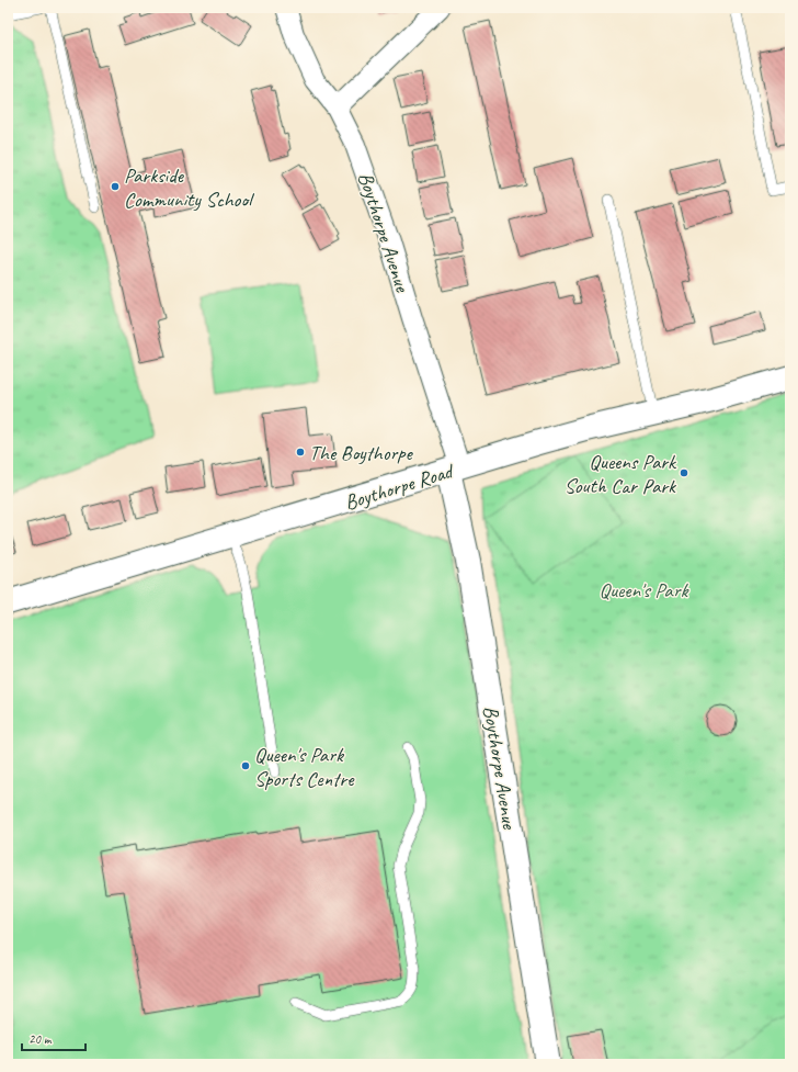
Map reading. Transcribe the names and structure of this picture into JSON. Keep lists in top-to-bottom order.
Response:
{
  "streets": {
    "street": ["Boythorpe Avenue", "Boythorpe Road"]
  },
  "crossings": [
    ["Boythorpe Avenue", "Boythorpe Road"]
  ],
  "parks": ["Queen's Park"],
  "places": [
    "Parkside Community School",
    "The Boythorpe",
    "Queens Park South Car Park",
    "Queen's Park Sports Centre"
  ],
  "scale_bar": "20 m"
}
